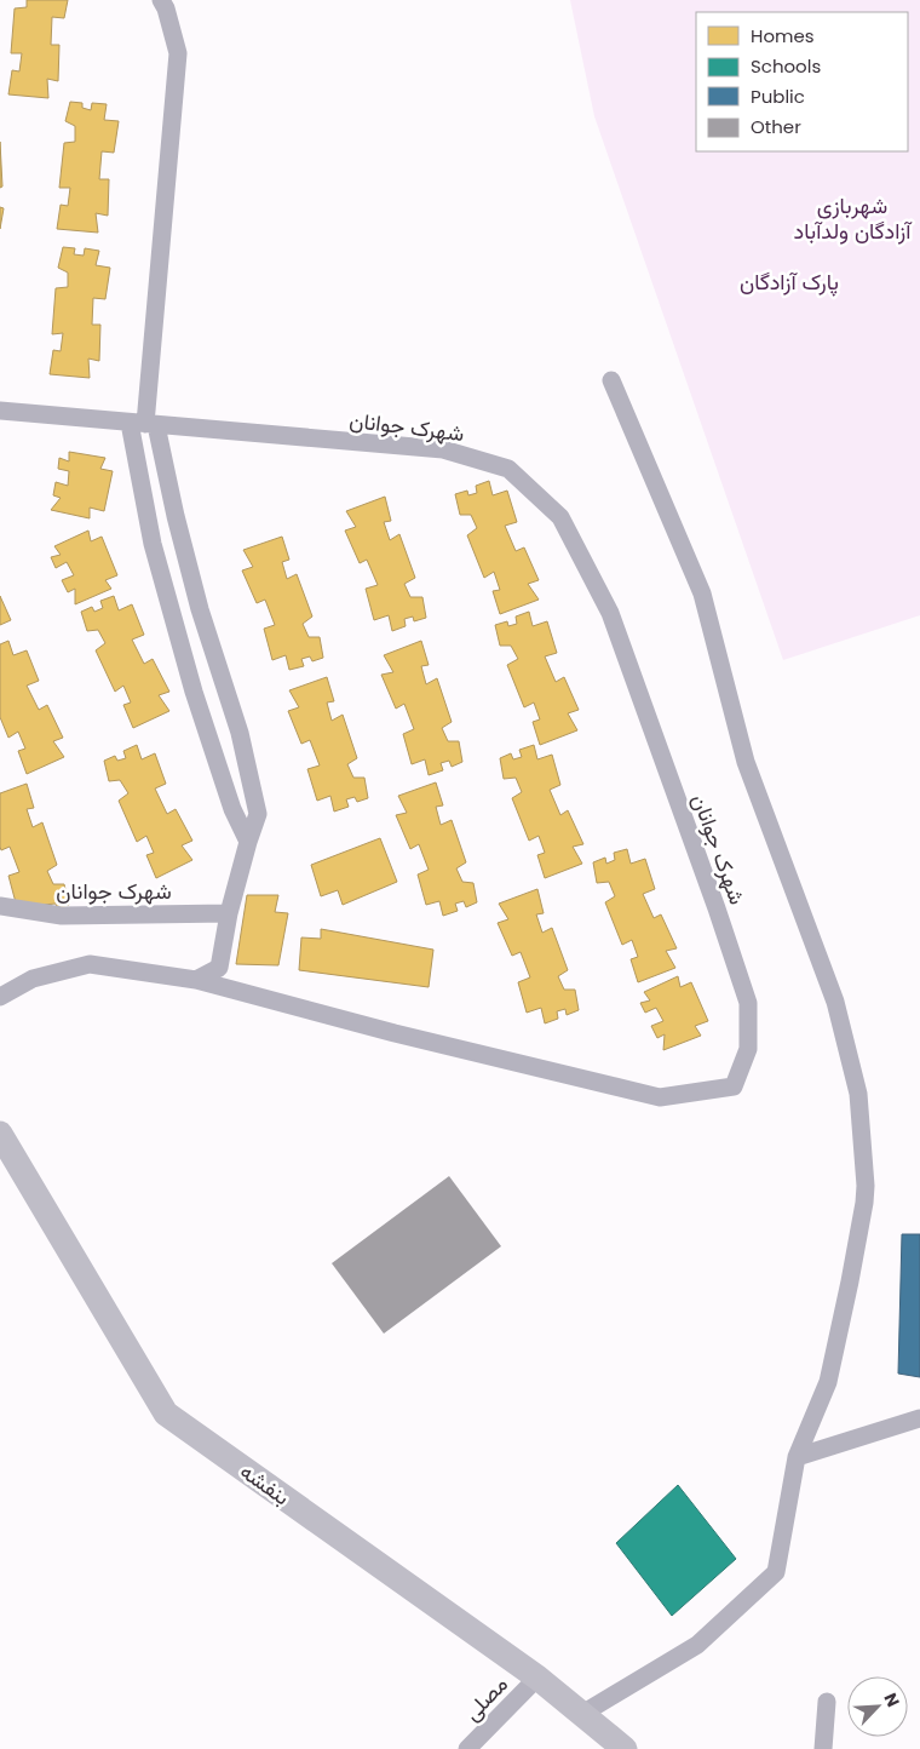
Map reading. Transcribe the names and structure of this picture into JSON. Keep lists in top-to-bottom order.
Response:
{
  "streets": {
    "street": ["شهرک جوانان", "بنفشه", "مصلی"]
  },
  "crossings": [
    ["بنفشه", "مصلی"]
  ],
  "parks": ["شهربازی آزادگان ولدآباد", "پارک آزادگان"],
  "legend": [
    "Homes",
    "Schools",
    "Public",
    "Other"
  ],
  "north": "top right"
}
